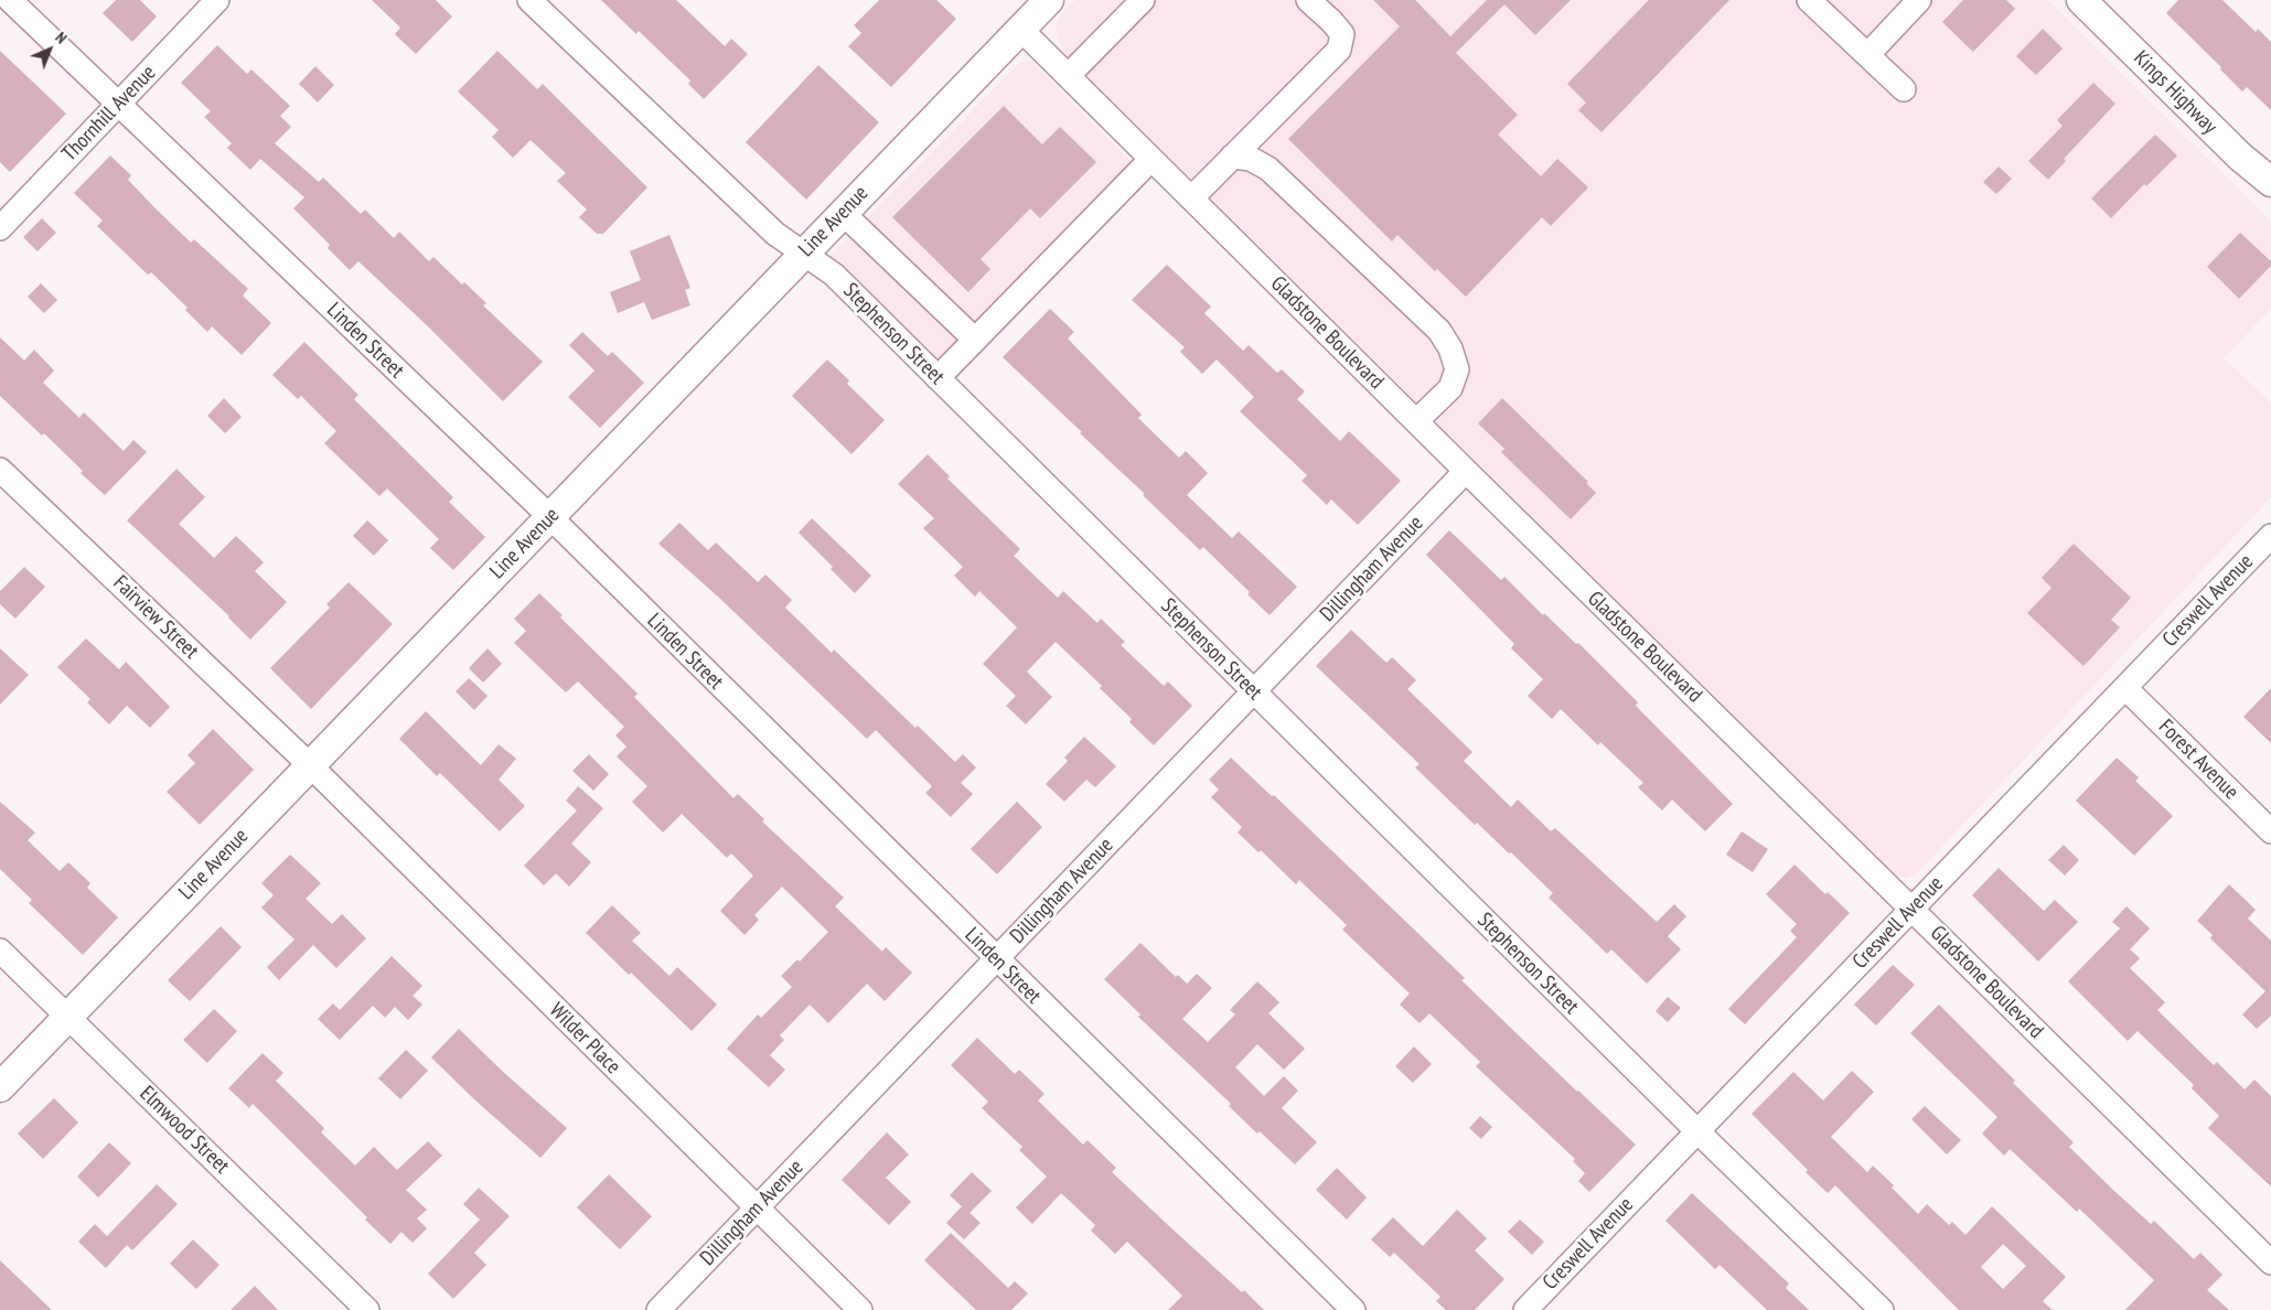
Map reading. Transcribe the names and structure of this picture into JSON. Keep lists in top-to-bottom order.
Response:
{
  "streets": {
    "main road": ["Kings Highway", "Line Avenue"],
    "street": [
      "Thornhill Avenue",
      "Gladstone Boulevard",
      "Stephenson Street",
      "Linden Street",
      "Dillingham Avenue",
      "Creswell Avenue",
      "Fairview Street",
      "Forest Avenue",
      "Wilder Place",
      "Elmwood Street"
    ]
  },
  "crossings": [
    ["Thornhill Avenue", "Linden Street"],
    ["Line Avenue", "Gladstone Boulevard"],
    ["Line Avenue", "Stephenson Street"],
    ["Line Avenue", "Linden Street"],
    ["Line Avenue", "Fairview Street"],
    ["Line Avenue", "Wilder Place"],
    ["Line Avenue", "Elmwood Street"],
    ["Gladstone Boulevard", "Dillingham Avenue"],
    ["Gladstone Boulevard", "Creswell Avenue"],
    ["Stephenson Street", "Dillingham Avenue"],
    ["Stephenson Street", "Creswell Avenue"],
    ["Linden Street", "Dillingham Avenue"],
    ["Dillingham Avenue", "Wilder Place"],
    ["Creswell Avenue", "Forest Avenue"],
    ["Fairview Street", "Wilder Place"]
  ],
  "north": "top right"
}
